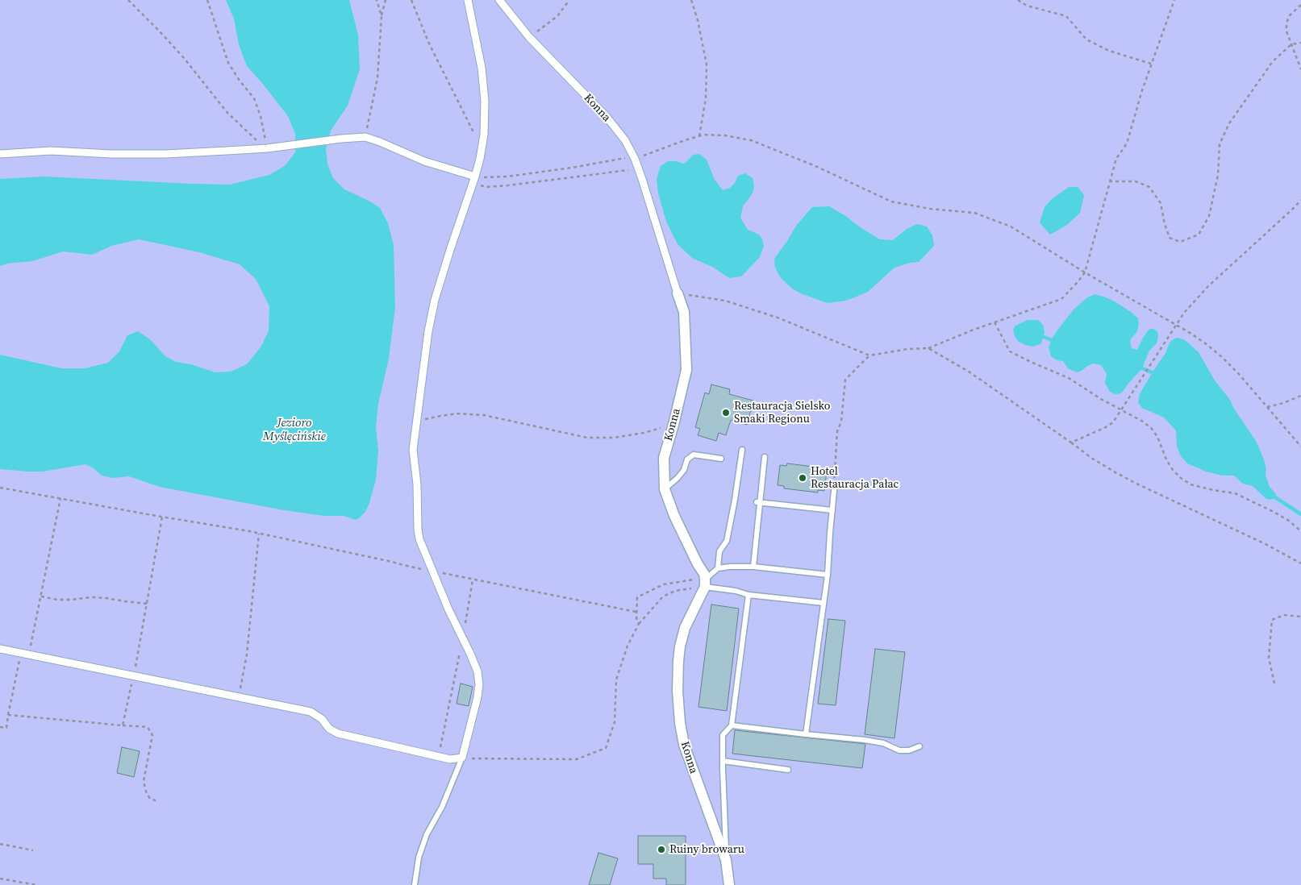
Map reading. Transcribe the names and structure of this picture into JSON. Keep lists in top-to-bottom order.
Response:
{
  "streets": {
    "street": ["Konna"]
  },
  "water": ["Jezioro Myślęcińskie"],
  "places": ["Restauracja Sielsko Smaki Regionu", "Hotel Restauracja Pałac", "Ruiny browaru"]
}
